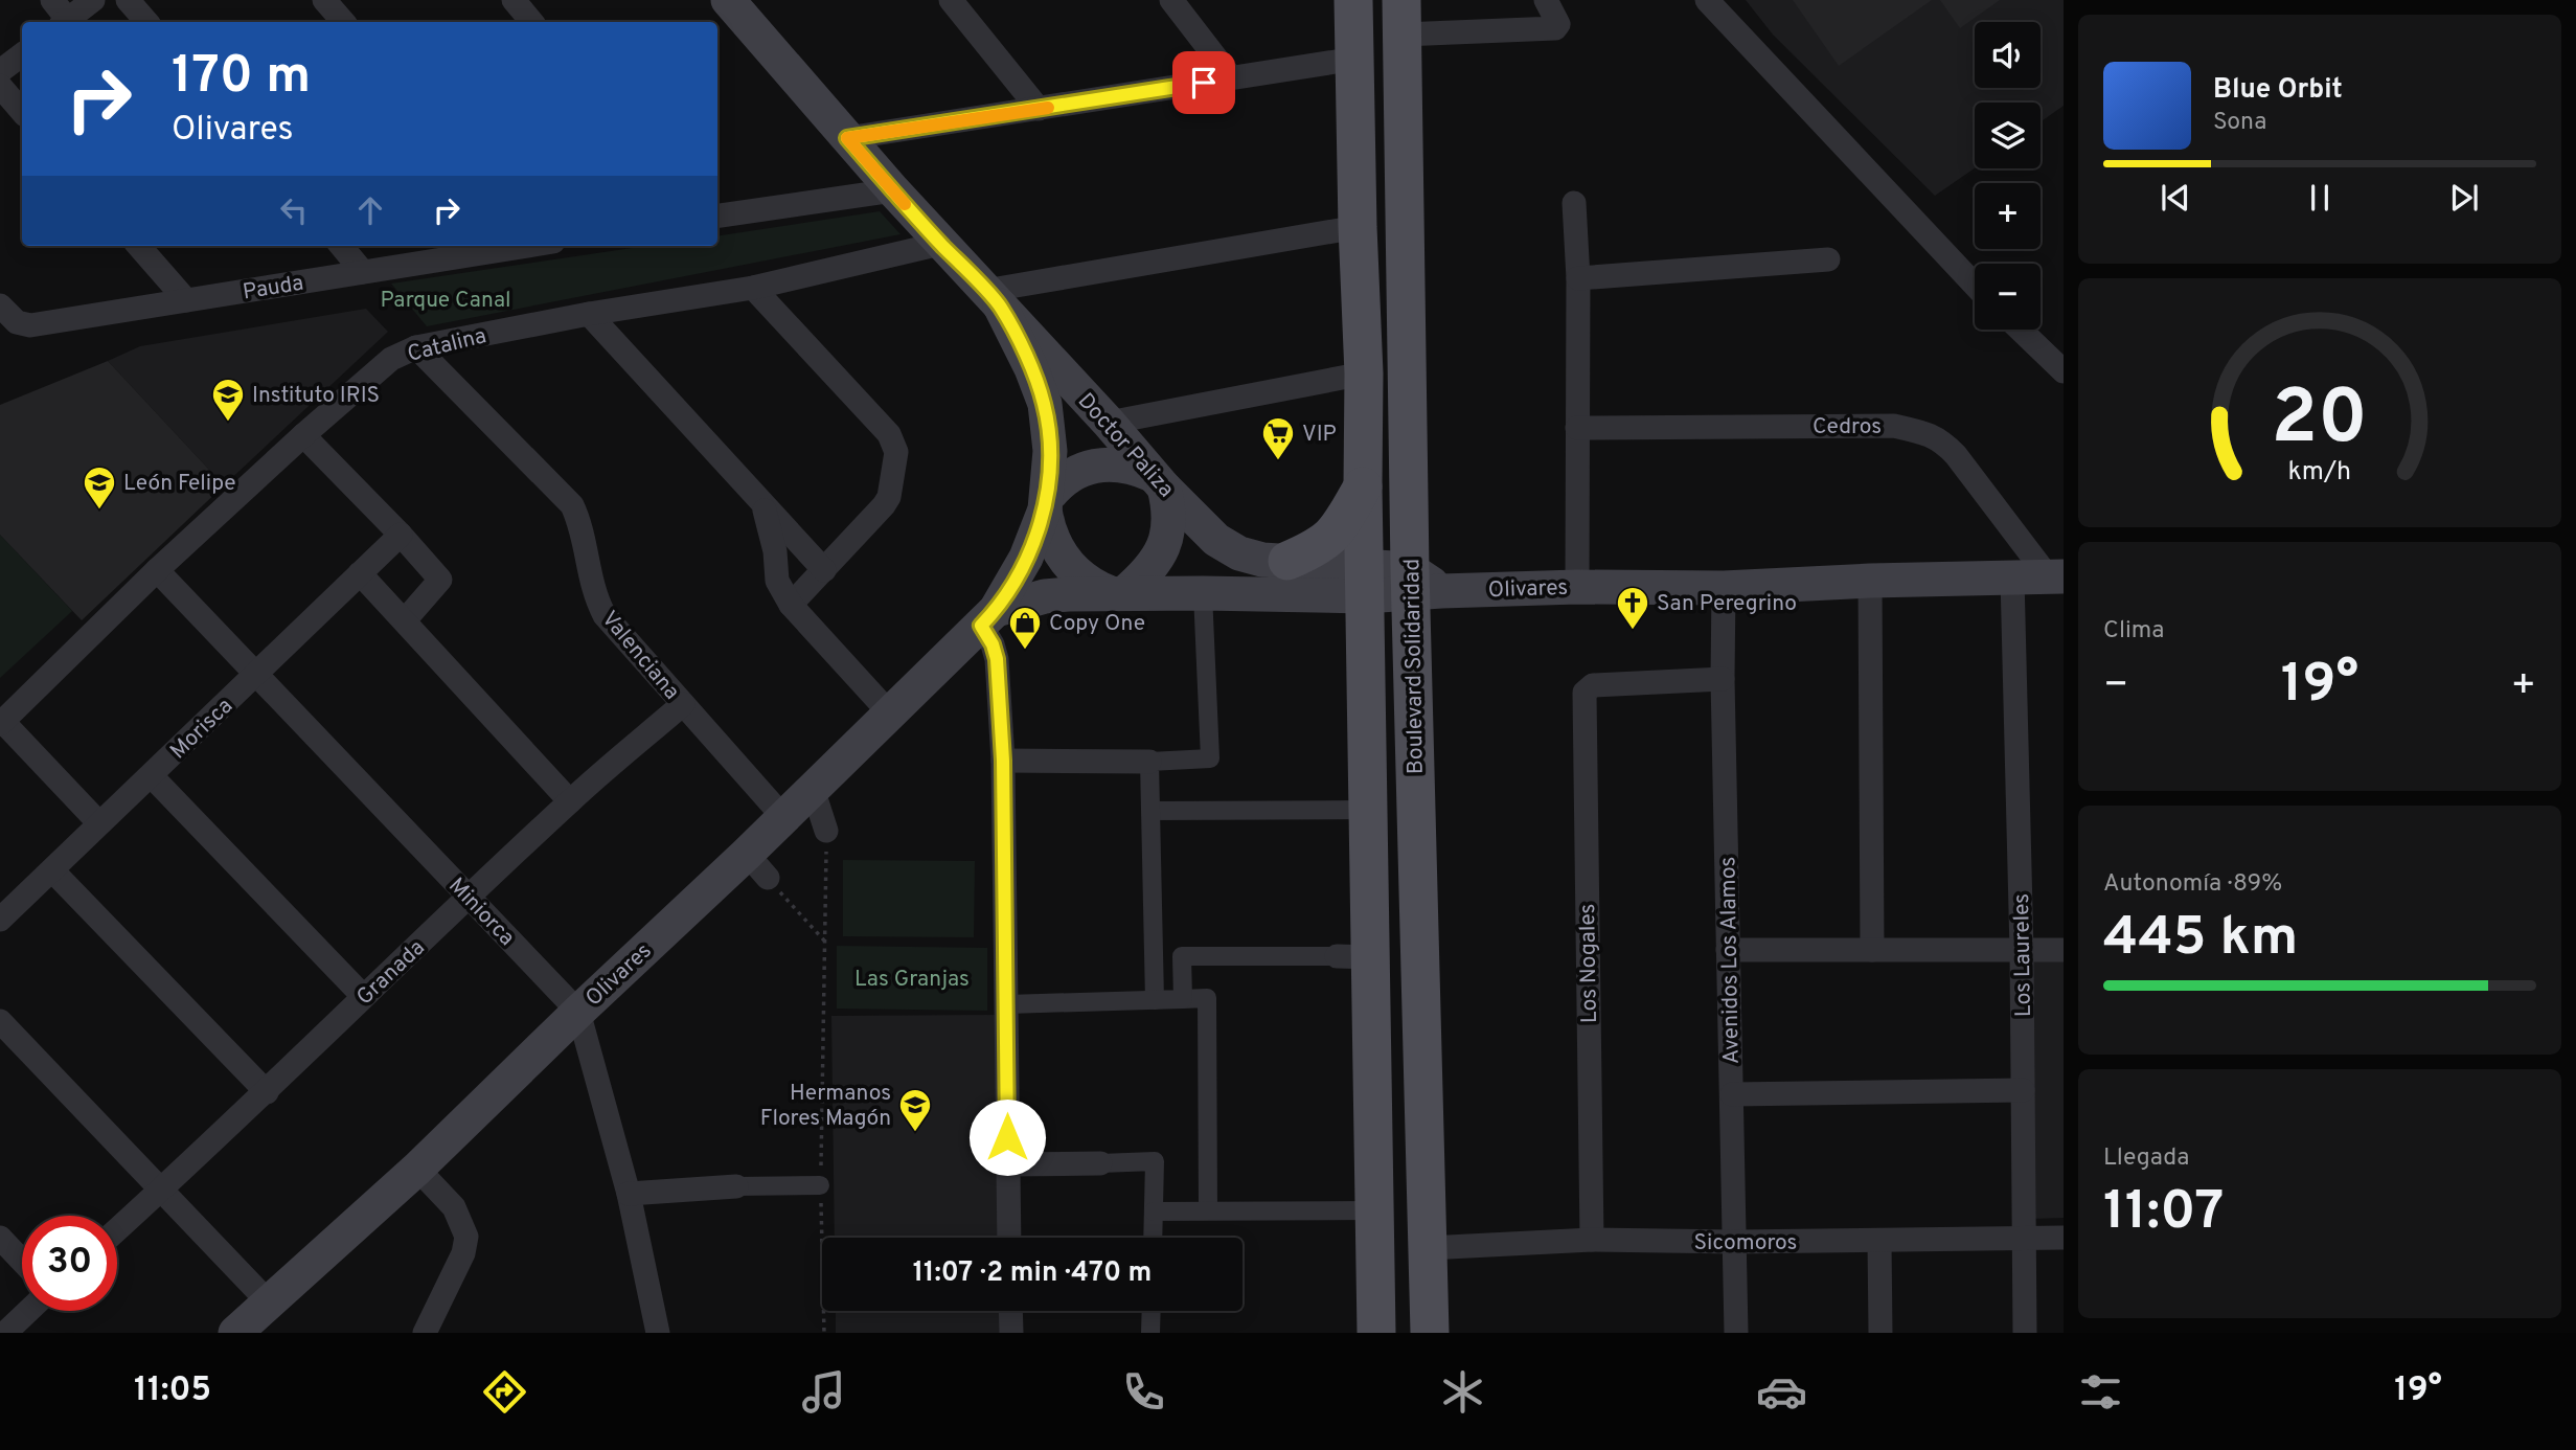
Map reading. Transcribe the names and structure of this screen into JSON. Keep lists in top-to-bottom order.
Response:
{
  "streets": {
    "main road": ["Doctor Paliza", "Olivares", "Boulevard Solidaridad"],
    "street": [
      "Pauda",
      "Catalina",
      "Cedros",
      "Valenciana",
      "Morisca",
      "Miniorca",
      "Los Laureles",
      "Avenidos Los Alamos",
      "Los Nogales",
      "Granada",
      "Sicomoros"
    ]
  },
  "crossings": [
    ["Catalina", "Doctor Paliza"],
    ["Catalina", "Valenciana"],
    ["Catalina", "Miniorca"],
    ["Cedros", "Olivares"],
    ["Doctor Paliza", "Olivares"],
    ["Olivares", "Valenciana"],
    ["Olivares", "Boulevard Solidaridad"],
    ["Olivares", "Miniorca"],
    ["Olivares", "Los Laureles"],
    ["Olivares", "Avenidos Los Alamos"],
    ["Valenciana", "Granada"],
    ["Boulevard Solidaridad", "Sicomoros"],
    ["Morisca", "Miniorca"],
    ["Miniorca", "Granada"],
    ["Los Laureles", "Sicomoros"],
    ["Avenidos Los Alamos", "Los Nogales"],
    ["Avenidos Los Alamos", "Sicomoros"],
    ["Los Nogales", "Sicomoros"]
  ],
  "parks": ["Parque Canal", "Las Granjas"],
  "places": {
    "school or university": ["Instituto IRIS", "León Felipe", "Hermanos Flores Magón"],
    "supermarket": ["VIP"],
    "church": ["San Peregrino"],
    "shop": ["Copy One"]
  },
  "page": {
    "map_buttons": ["+", "−"],
    "turn": ["170 m", "Olivares"],
    "song": ["Blue Orbit", "Sona"],
    "tile": [
      "Clima",
      ["Autonomía · 89%", "445 km"],
      ["Llegada", "11:07"]
    ],
    "heat": ["−", "19°", "+"],
    "limit": "30",
    "trip": "11:07 · 2 min · 470 m",
    "tabs": ["11:05", "19°"],
    "gauge": ["20", "km/h"]
  }
}
